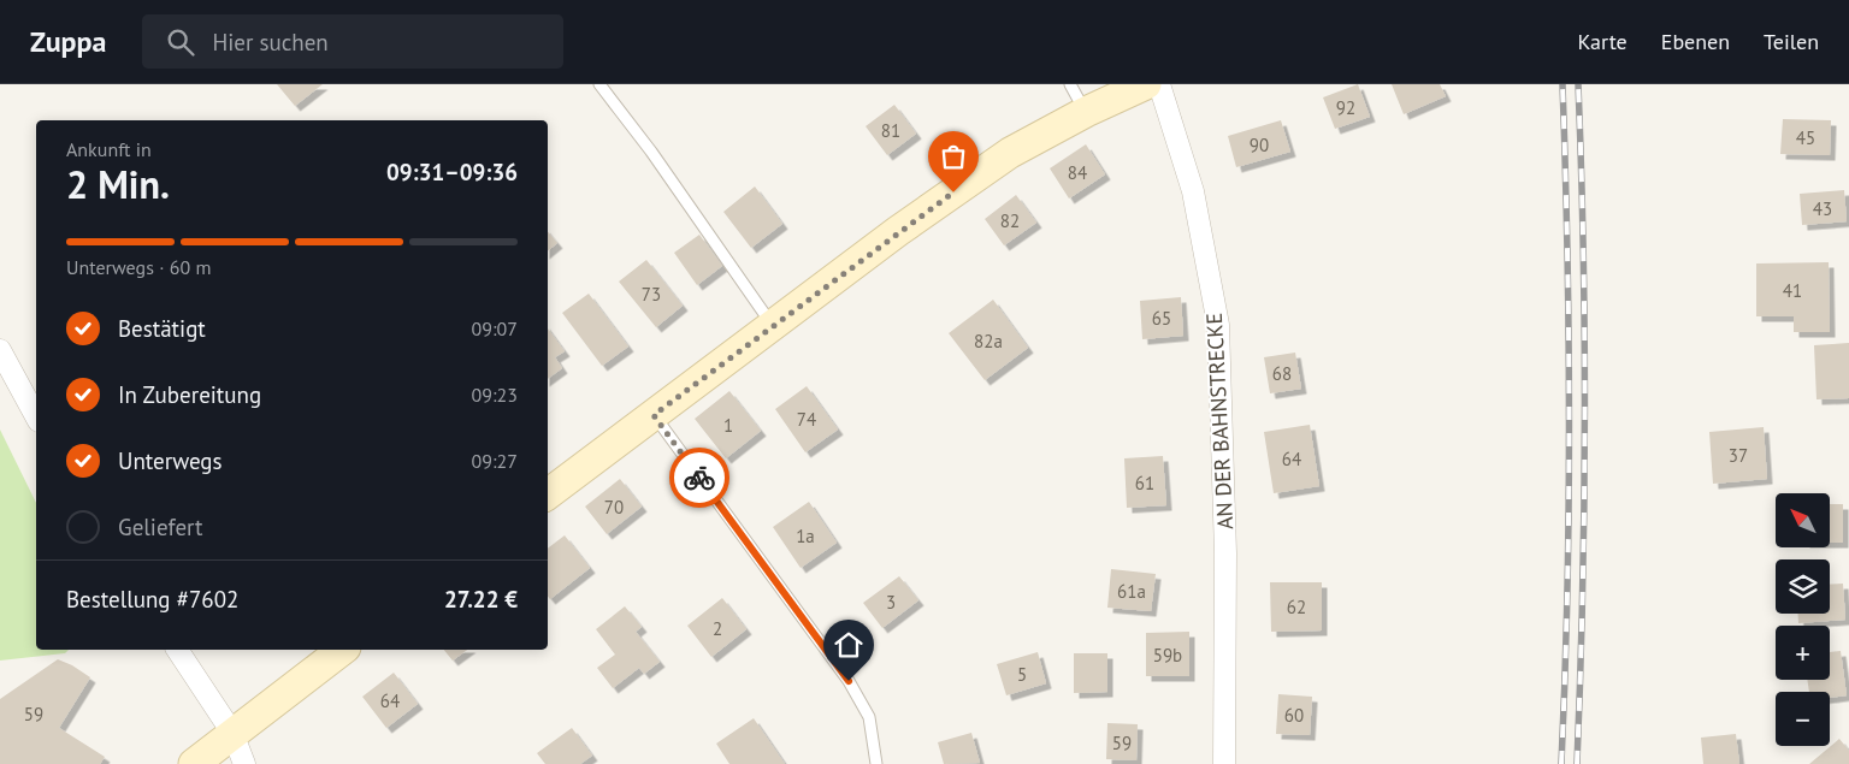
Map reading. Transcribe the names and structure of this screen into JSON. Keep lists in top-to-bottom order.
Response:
{
  "streets": {
    "street": ["AN DER BAHNSTRECKE"]
  },
  "house_numbers": [
    "92",
    "81",
    "45",
    "90",
    "84",
    "43",
    "82",
    "41",
    "73",
    "65",
    "82a",
    "68",
    "74",
    "1",
    "37",
    "64",
    "61",
    "70",
    "1a",
    "61a",
    "3",
    "62",
    "2",
    "59b",
    "5",
    "64",
    "59",
    "60",
    "59"
  ],
  "north": "top left",
  "page": {
    "header": "Zuppa",
    "search": "Hier suchen",
    "nav": ["Karte", "Ebenen", "Teilen"],
    "heading": ["2 Min.", "Ankunft in", "09:31–09:36"],
    "panel": ["Bestellung #7602", "27.22 €"],
    "bar": "Unterwegs · 60 m",
    "list": [
      ["Bestätigt", "09:07"],
      ["In Zubereitung", "09:23"],
      ["Unterwegs", "09:27"],
      "Geliefert"
    ],
    "map_buttons": ["+", "−"]
  }
}
